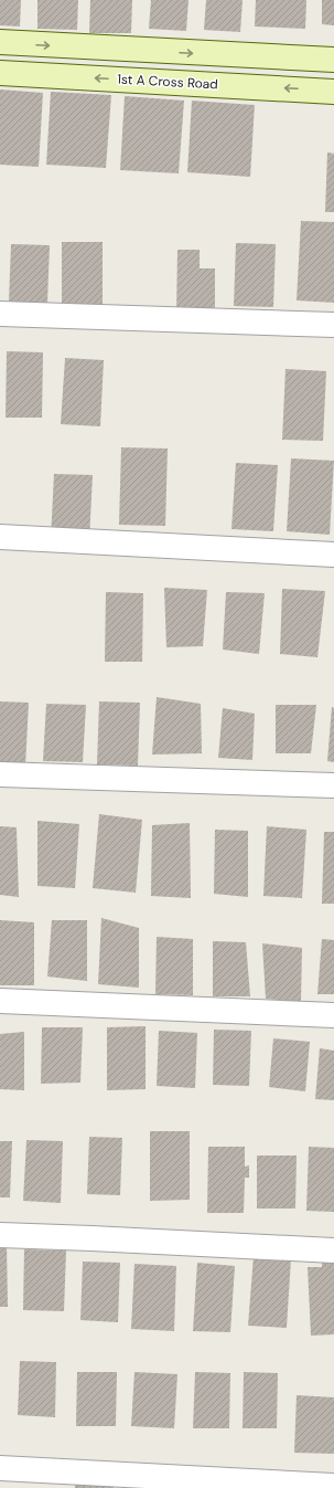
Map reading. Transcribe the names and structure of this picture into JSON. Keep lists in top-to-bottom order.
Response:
{
  "streets": {
    "street": ["1st A Cross Road"]
  }
}
